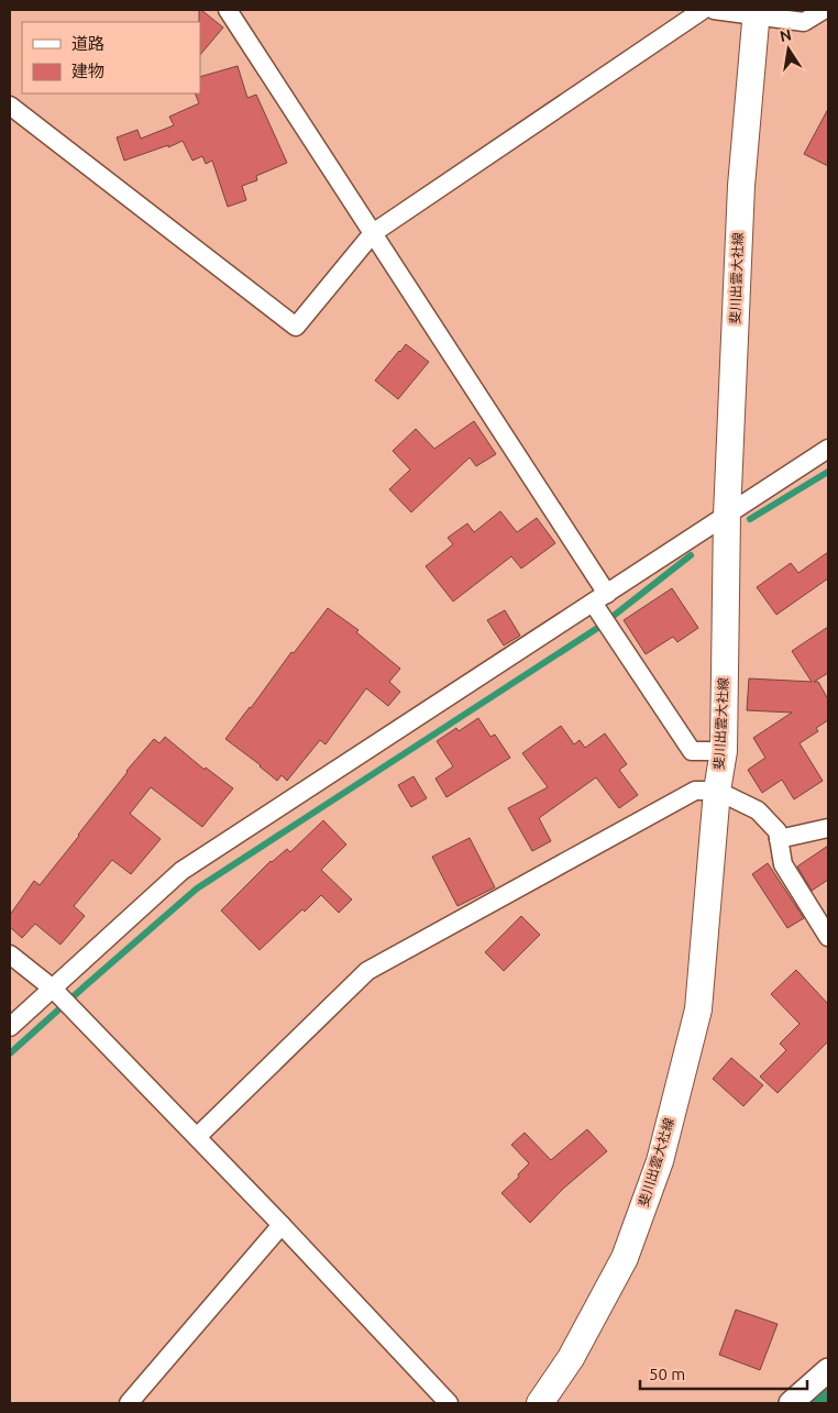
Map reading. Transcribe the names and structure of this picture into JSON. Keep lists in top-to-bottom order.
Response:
{
  "streets": {
    "main road": ["斐川出雲大社線"]
  },
  "legend": ["道路", "建物"],
  "scale_bar": "50 m",
  "north": "top"
}
